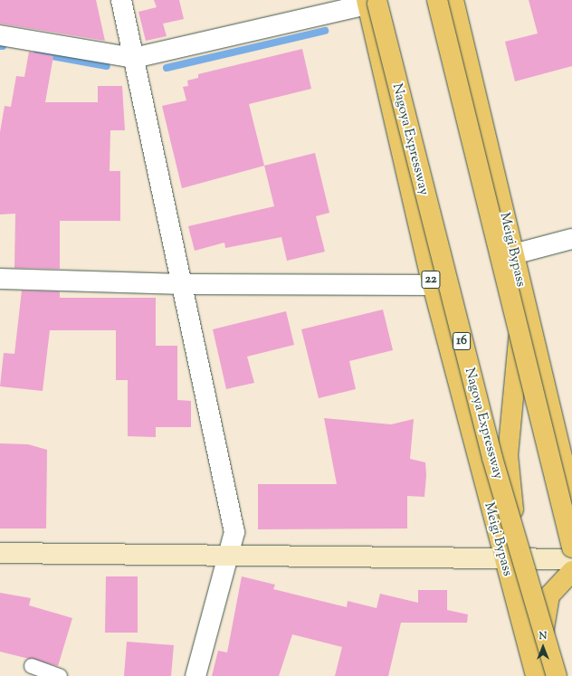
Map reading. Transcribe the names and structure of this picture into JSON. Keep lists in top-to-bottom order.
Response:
{
  "streets": {
    "highway": [
      "Nagoya Expressway",
      "Meigi Bypass",
      "22",
      "16"
    ]
  },
  "crossings": [
    ["Nagoya Expressway", "Meigi Bypass"]
  ],
  "north": "top"
}
